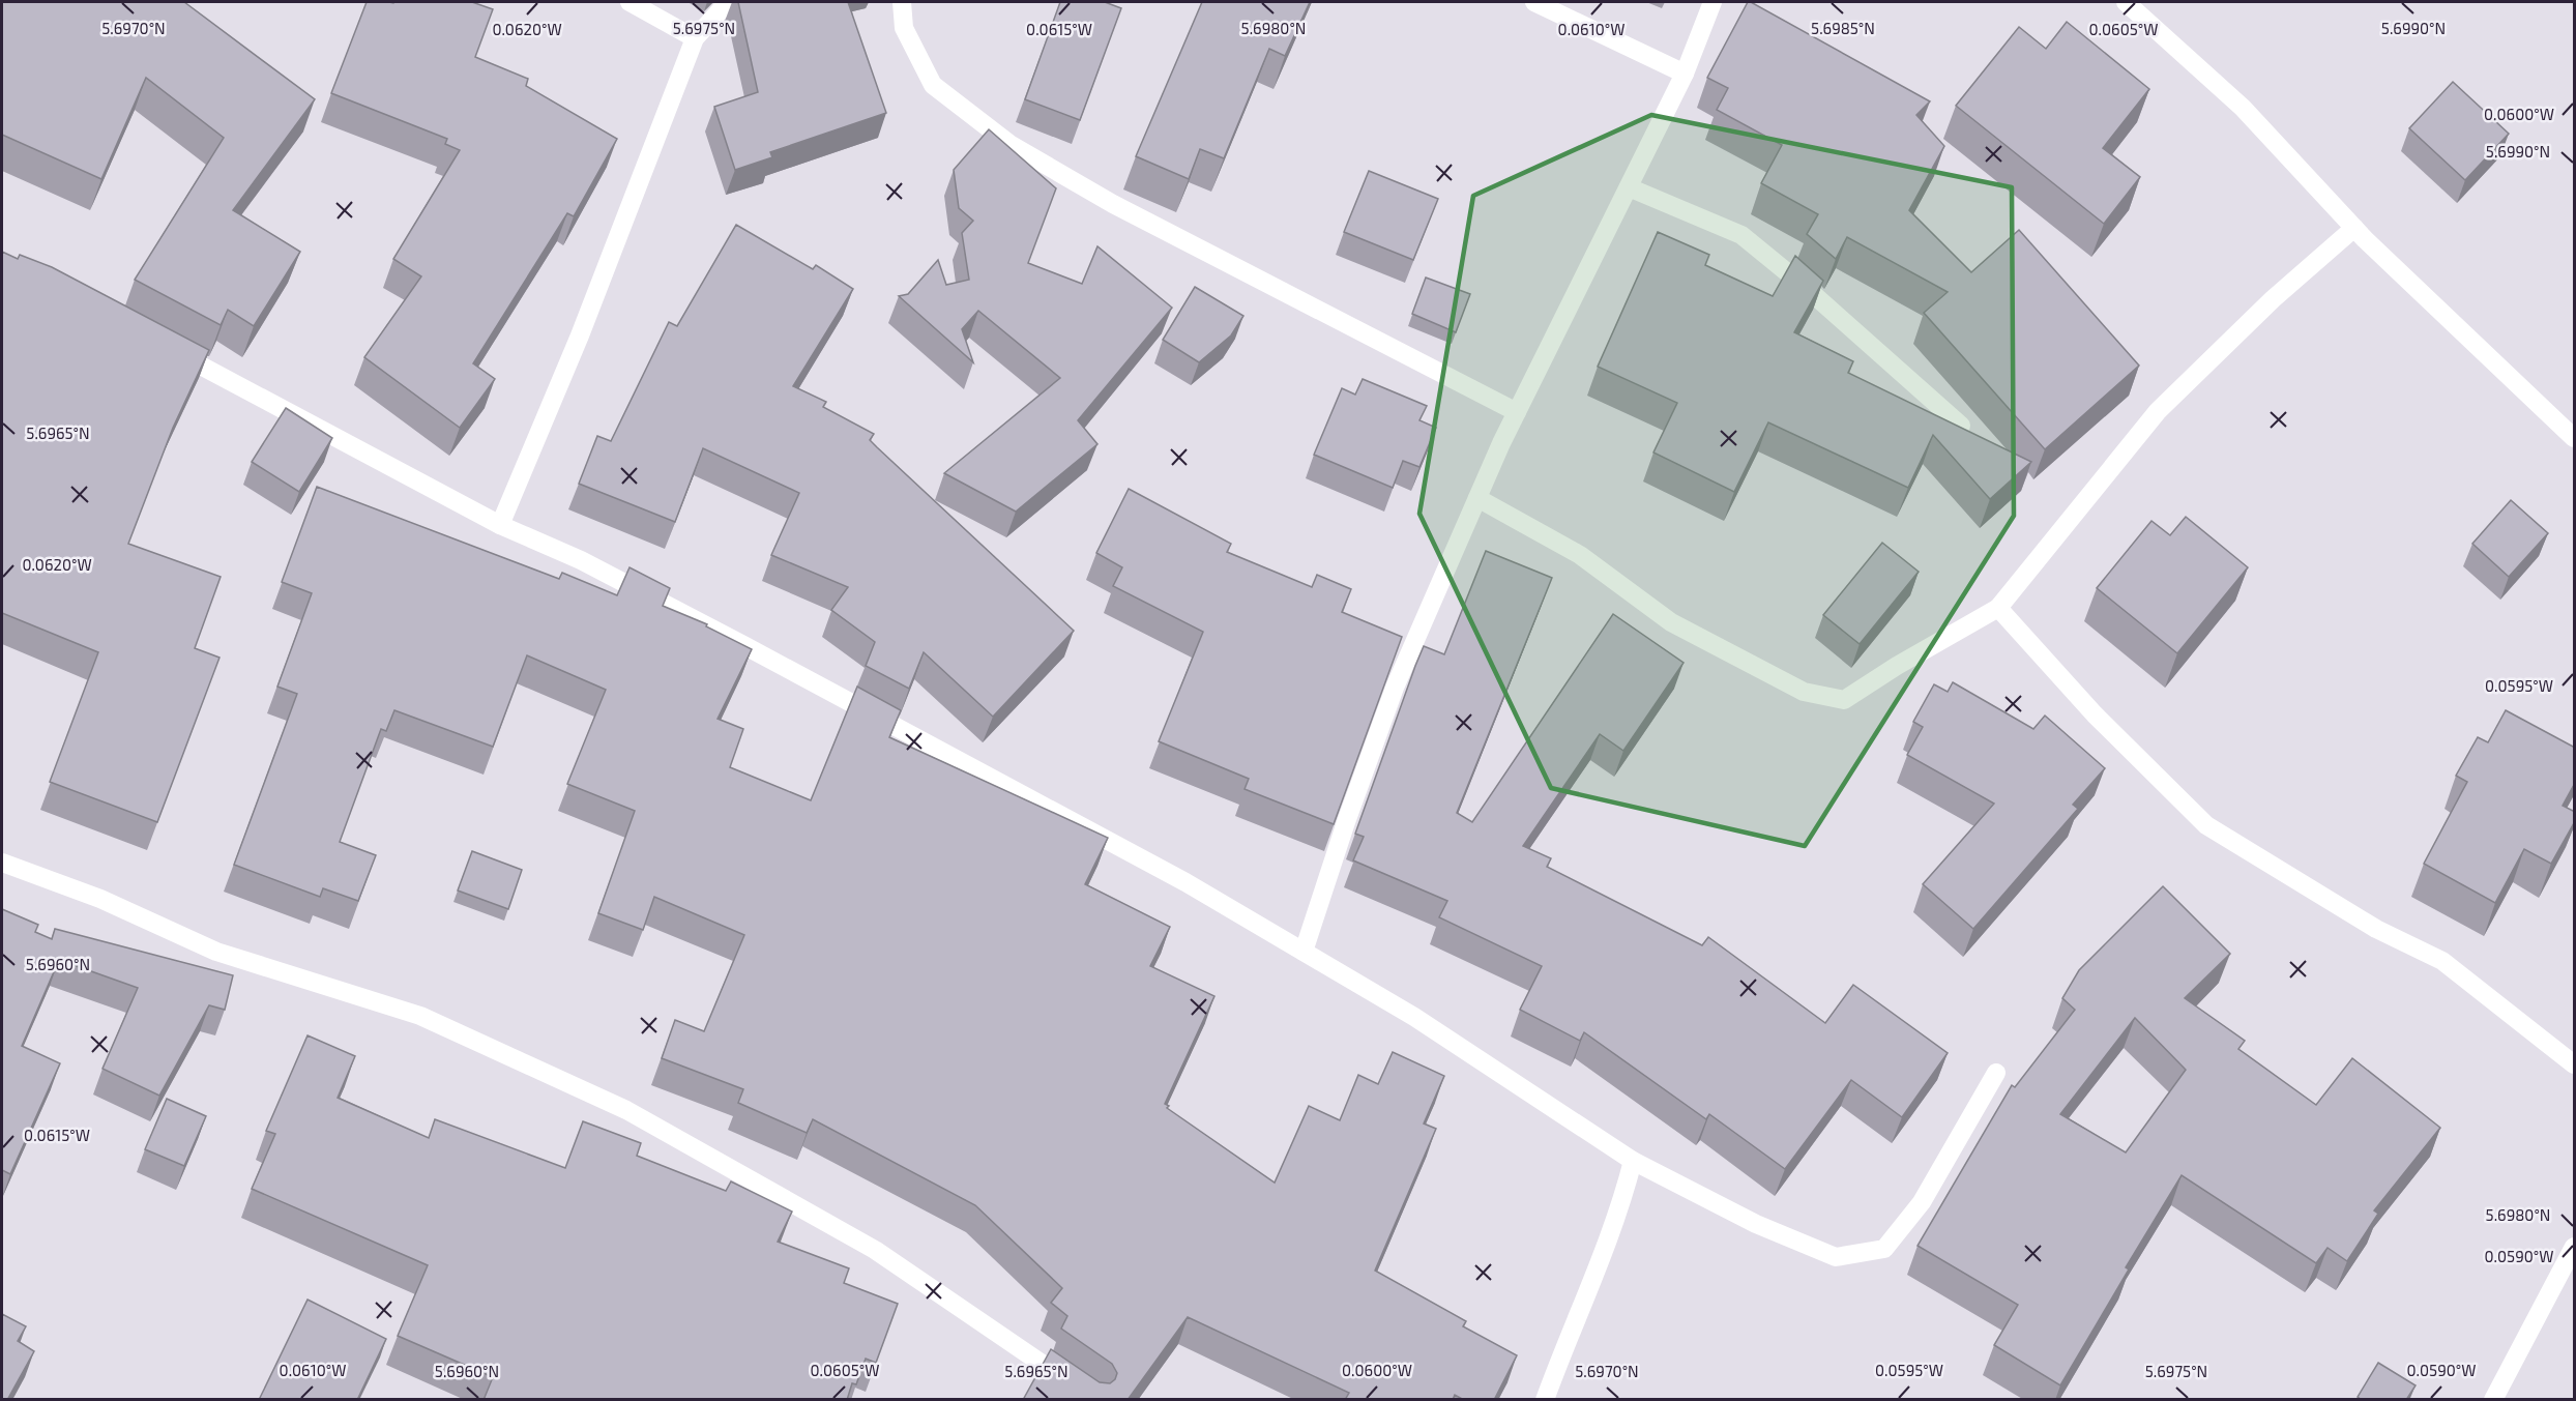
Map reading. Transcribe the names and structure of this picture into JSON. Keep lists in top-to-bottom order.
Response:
{
  "coordinates": [
    "5.6970°N",
    "5.6975°N",
    "5.6980°N",
    "5.6985°N",
    "5.6990°N",
    "0.0615°W",
    "0.0610°W",
    "0.0605°W",
    "0.0620°W",
    "0.0600°W",
    "5.6965°N",
    "0.0595°W",
    "5.6960°N",
    "0.0590°W"
  ]
}
